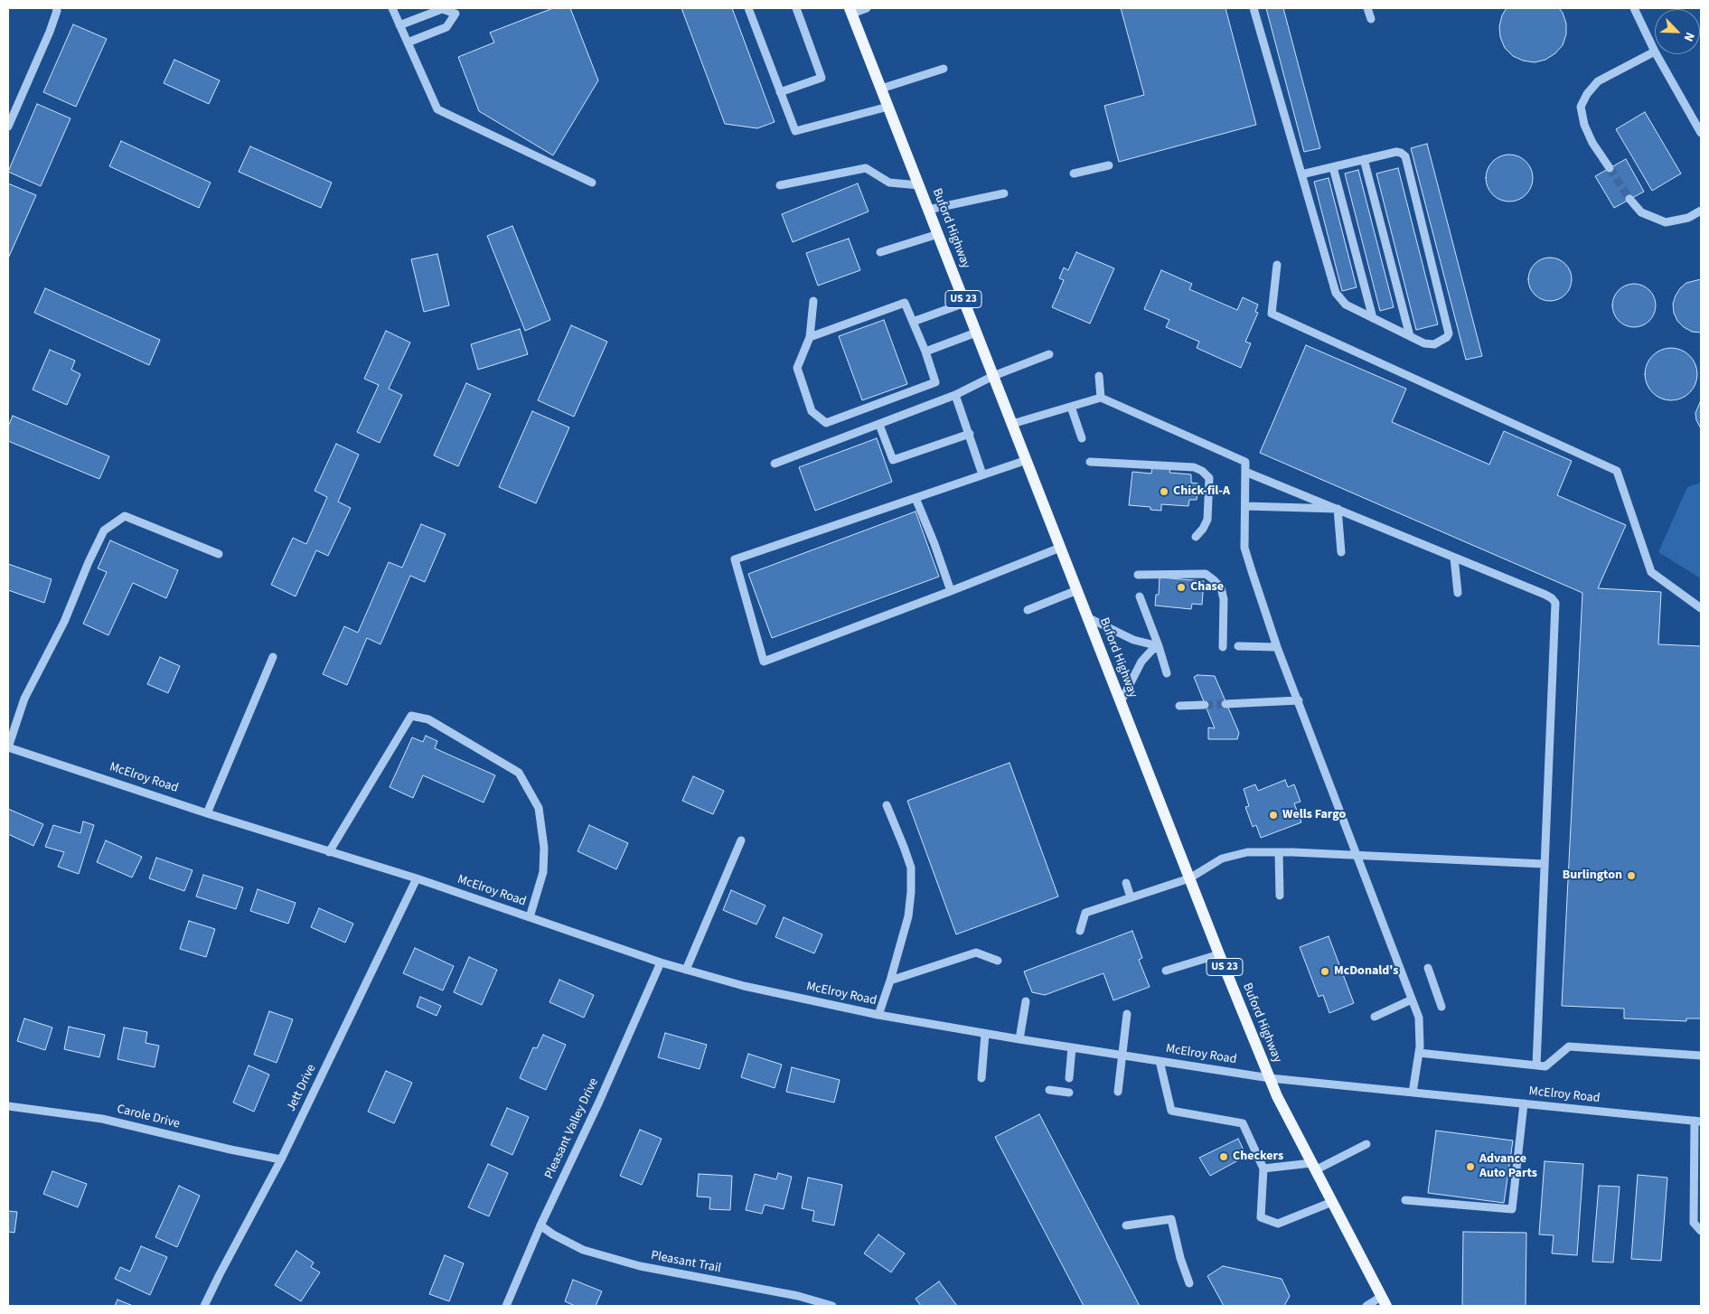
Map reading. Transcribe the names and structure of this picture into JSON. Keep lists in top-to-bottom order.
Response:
{
  "streets": {
    "main road": ["Buford Highway", "US 23"],
    "street": [
      "McElroy Road",
      "Jett Drive",
      "Carole Drive",
      "Pleasant Valley Drive",
      "Pleasant Trail"
    ]
  },
  "crossings": [
    ["Buford Highway", "McElroy Road"],
    ["McElroy Road", "Jett Drive"],
    ["McElroy Road", "Pleasant Valley Drive"],
    ["Jett Drive", "Carole Drive"],
    ["Pleasant Valley Drive", "Pleasant Trail"]
  ],
  "places": [
    "Chick-fil-A",
    "Chase",
    "Wells Fargo",
    "Burlington",
    "McDonald's",
    "Checkers",
    "Advance Auto Parts"
  ],
  "north": "bottom right"
}
